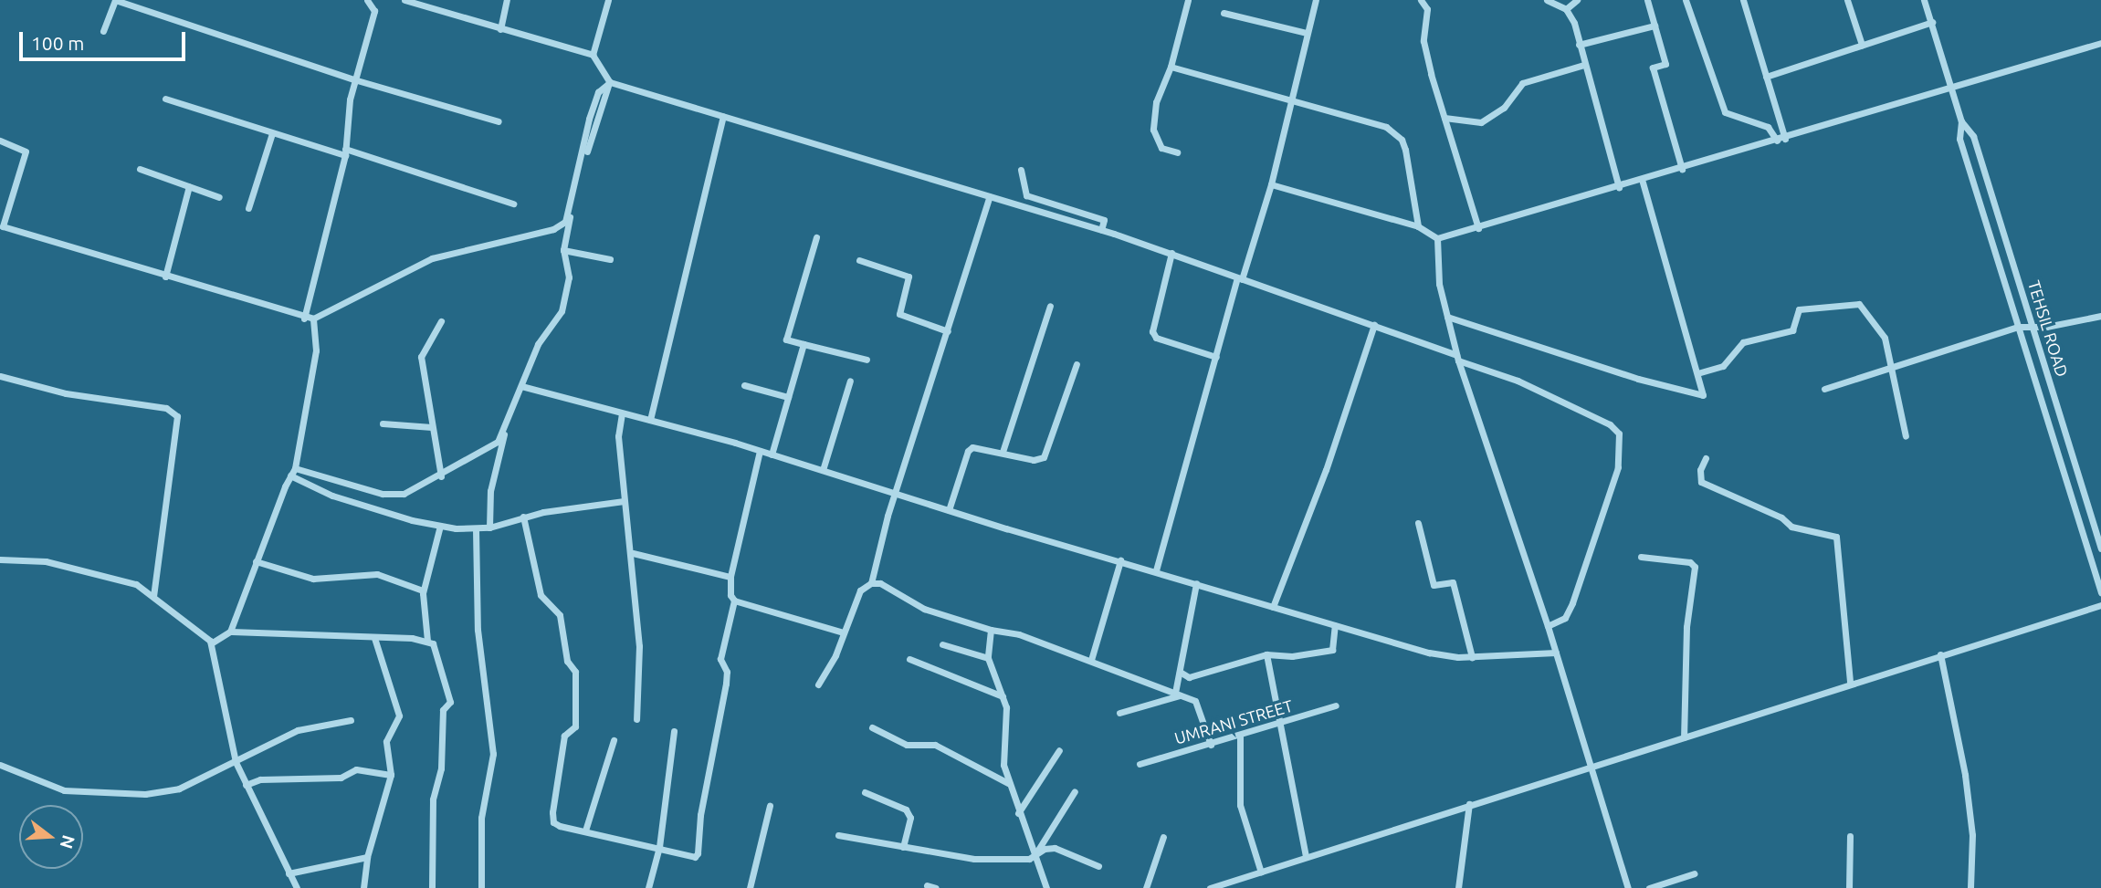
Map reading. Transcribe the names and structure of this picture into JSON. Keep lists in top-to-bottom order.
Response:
{
  "streets": {
    "street": ["TEHSIL ROAD", "UMRANI STREET"]
  },
  "scale_bar": "100 m",
  "north": "right"
}
